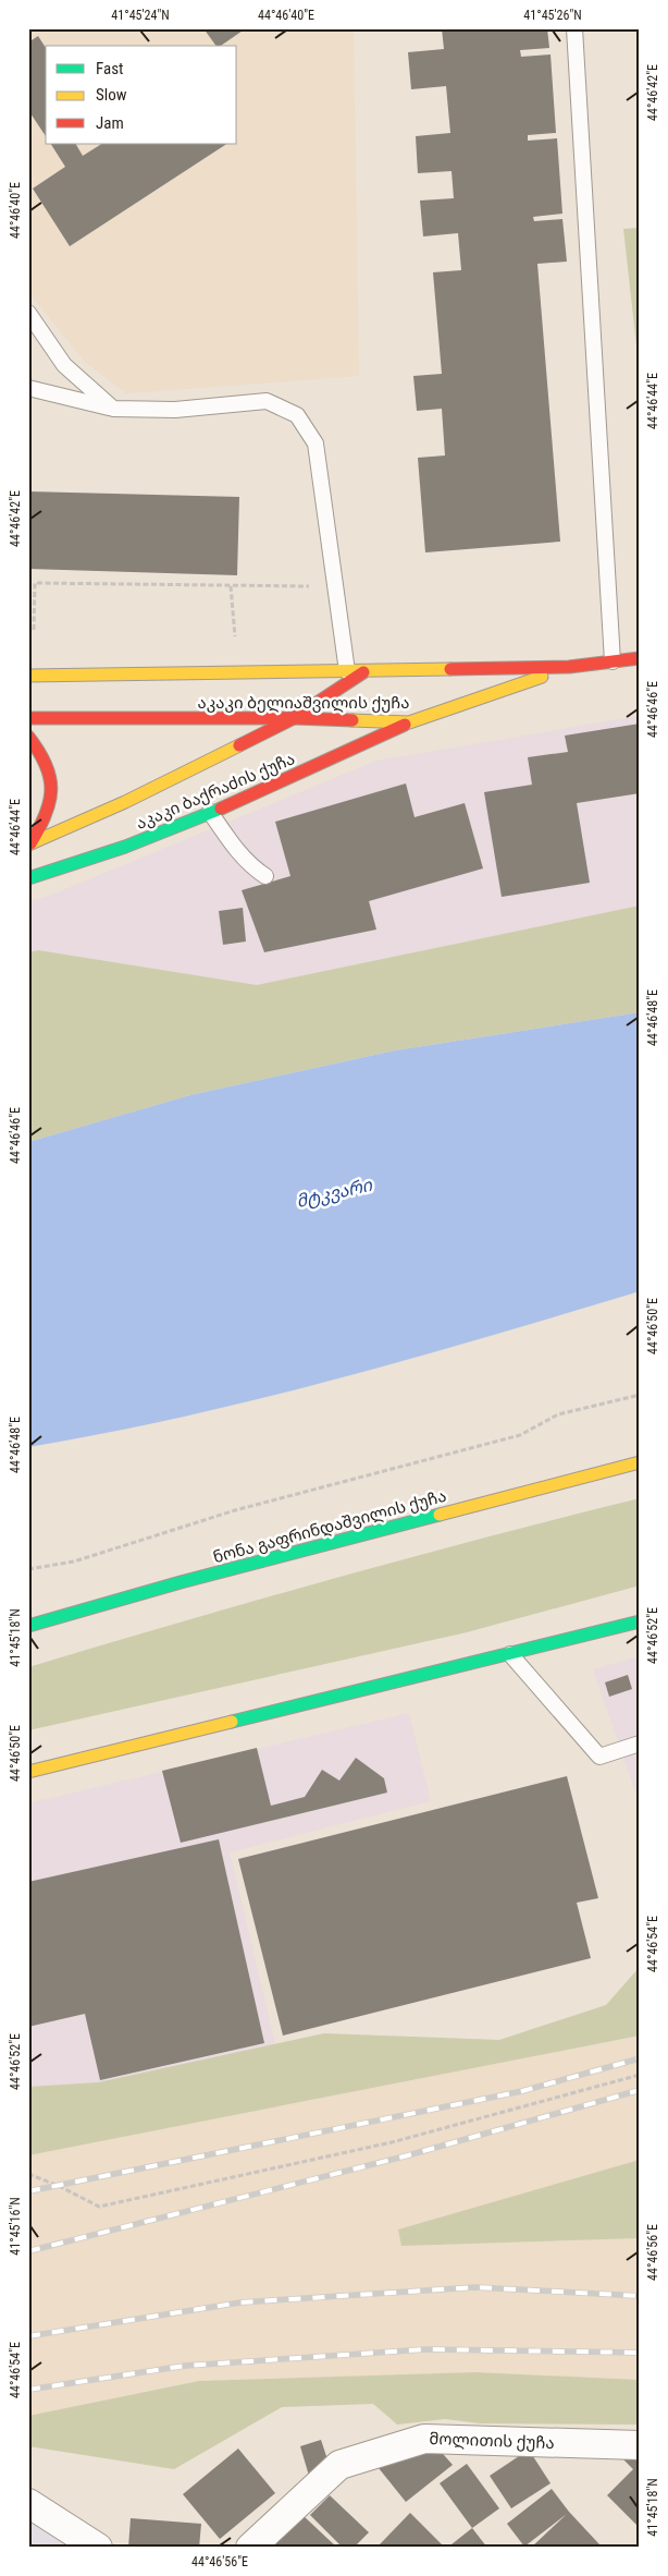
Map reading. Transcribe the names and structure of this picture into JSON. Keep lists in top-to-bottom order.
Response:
{
  "streets": {
    "main road": ["აკაკი ბელიაშვილის ქუჩა", "აკაკი ბაქრაძის ქუჩა", "ნონა გაფრინდაშვილის ქუჩა"],
    "street": ["მოლითის ქუჩა"]
  },
  "crossings": [
    ["აკაკი ბელიაშვილის ქუჩა", "აკაკი ბაქრაძის ქუჩა"]
  ],
  "water": ["მტკვარი"],
  "legend": ["Fast", "Slow", "Jam"],
  "coordinates": [
    "41°45'24\"N",
    "44°46'40\"E",
    "41°45'26\"N",
    "44°46'42\"E",
    "44°46'44\"E",
    "44°46'46\"E",
    "44°46'48\"E",
    "44°46'50\"E",
    "44°46'52\"E",
    "41°45'18\"N",
    "44°46'54\"E",
    "41°45'16\"N",
    "44°46'56\"E"
  ]
}
